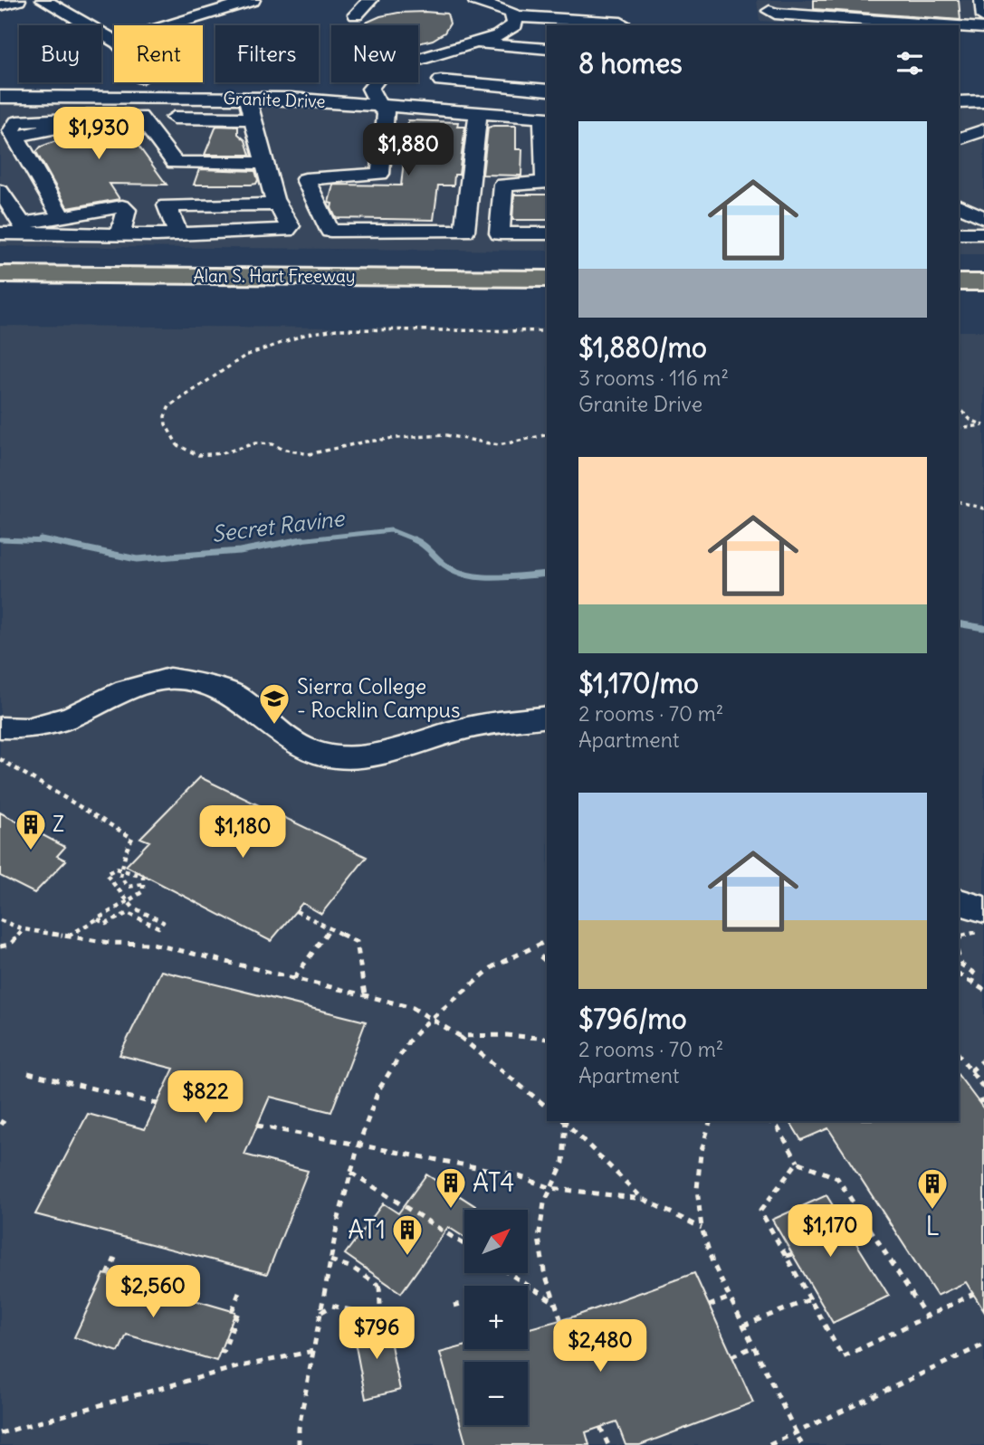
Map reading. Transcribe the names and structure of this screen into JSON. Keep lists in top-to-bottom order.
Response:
{
  "streets": {
    "highway": ["Alan S. Hart Freeway"],
    "street": ["Granite Drive"]
  },
  "water": ["Secret Ravine"],
  "places": {
    "school or university": ["Sierra College - Rocklin Campus"],
    "building": [
      "Z",
      "AT4",
      "L",
      "AT1"
    ]
  },
  "north": "top right",
  "page": {
    "chip": [
      "Buy",
      "Rent",
      "Filters",
      "New"
    ],
    "heading": "8 homes",
    "list": [
      {
        "name": "$1,880/mo",
        "note": "3 rooms · 116 m² · Granite Drive"
      },
      {
        "name": "$1,170/mo",
        "note": "2 rooms · 70 m² · Apartment"
      },
      {
        "name": "$796/mo",
        "note": "2 rooms · 70 m² · Apartment"
      }
    ],
    "price": [
      "$1,930",
      "$1,880",
      "$1,180",
      "$822",
      "$1,170",
      "$2,560",
      "$796",
      "$2,480"
    ],
    "map_buttons": ["+", "−"]
  }
}
